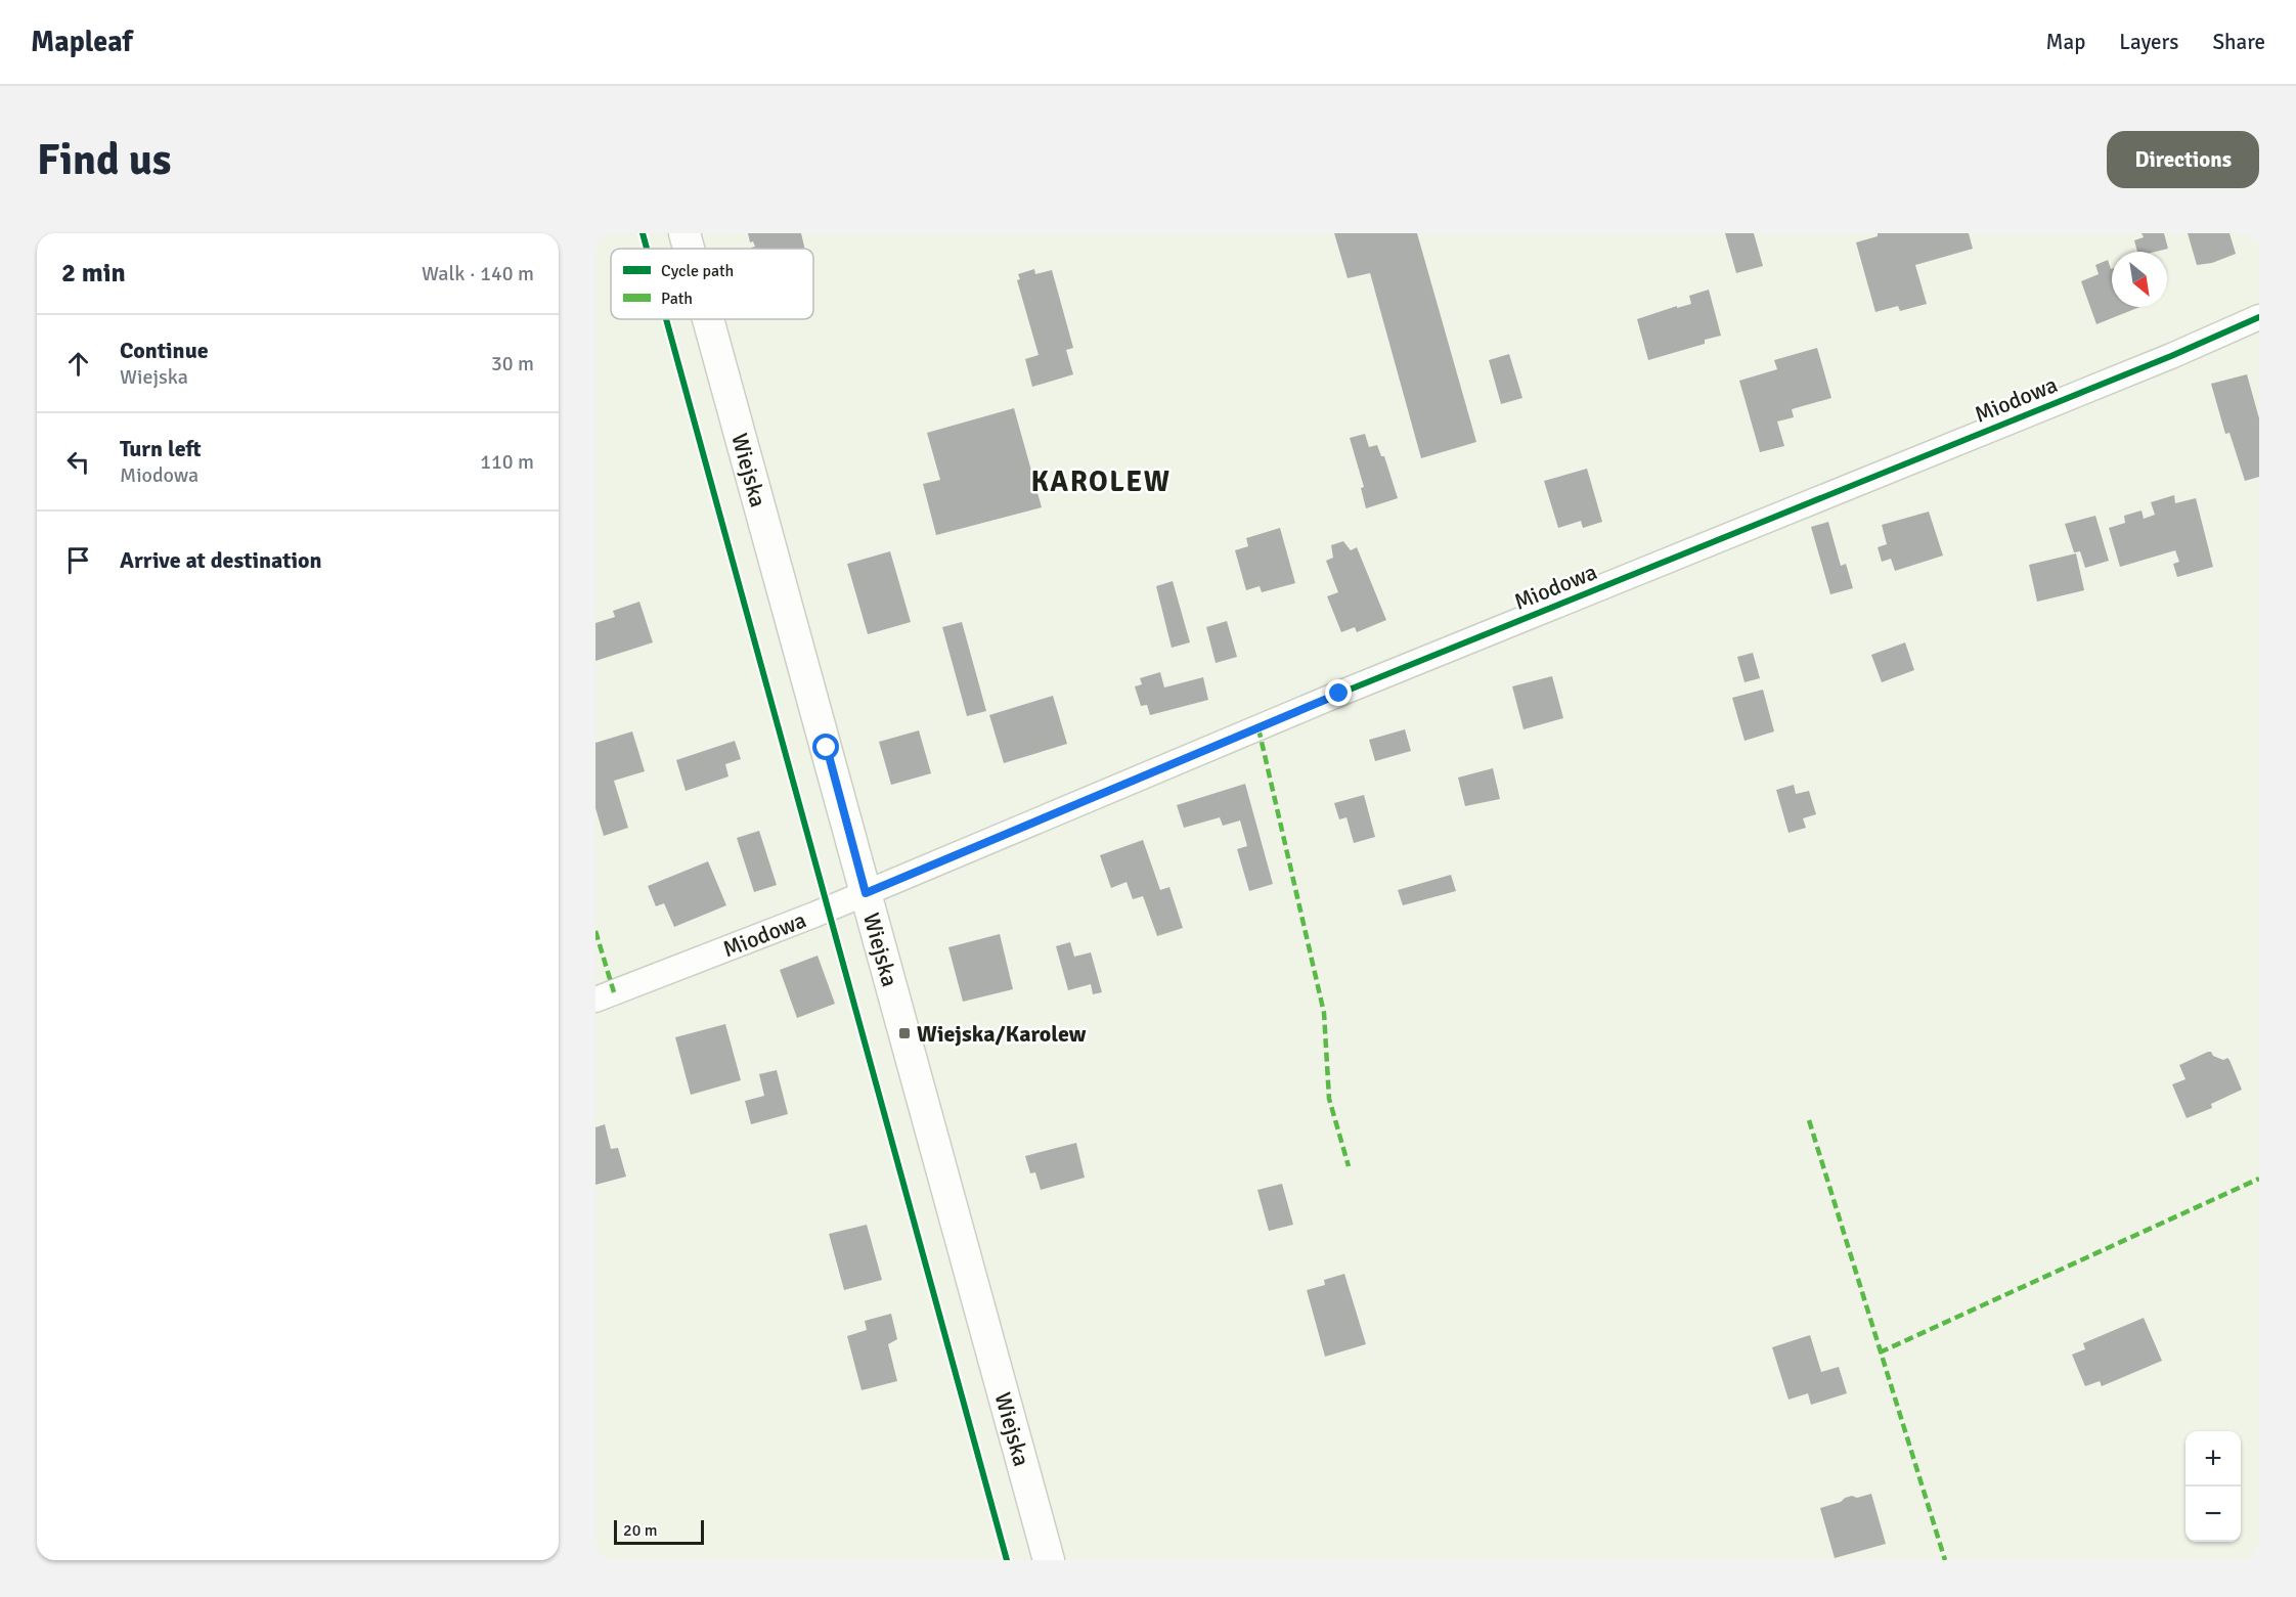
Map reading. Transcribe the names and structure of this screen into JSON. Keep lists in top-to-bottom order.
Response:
{
  "streets": {
    "street": ["Miodowa", "Wiejska"]
  },
  "crossings": [
    ["Miodowa", "Wiejska"]
  ],
  "districts": ["KAROLEW"],
  "places": {
    "transit": ["Wiejska/Karolew"]
  },
  "legend": ["Cycle path", "Path"],
  "scale_bar": "20 m",
  "north": "bottom right",
  "page": {
    "header": "Mapleaf",
    "nav": ["Map", "Layers", "Share"],
    "buttons": "Directions",
    "title": "Find us",
    "heading": ["2 min", "Walk · 140 m"],
    "list": [
      ["Continue", "Wiejska", "30 m"],
      ["Turn left", "Miodowa", "110 m"],
      "Arrive at destination"
    ],
    "map_buttons": ["+", "−"],
    "scale": "20 m"
  }
}
